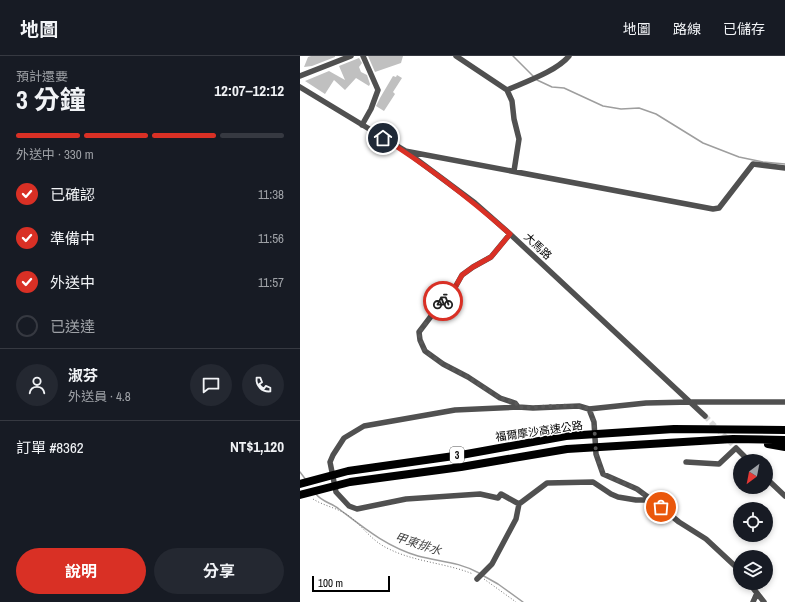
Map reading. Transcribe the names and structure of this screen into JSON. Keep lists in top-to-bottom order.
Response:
{
  "streets": {
    "highway": ["福爾摩沙高速公路", "3"],
    "street": ["大馬路"]
  },
  "water": ["甲東排水"],
  "scale_bar": "100 m",
  "north": "bottom left",
  "page": {
    "header": "地圖",
    "nav": ["地圖", "路線", "已儲存"],
    "heading": ["3 分鐘", "預計還要", "12:07–12:12"],
    "panel": [
      "淑芬",
      "外送員 · 4.8",
      "訂單 #8362",
      "NT$1,120"
    ],
    "bar": "外送中 · 330 m",
    "list": [
      ["已確認", "11:38"],
      ["準備中", "11:56"],
      ["外送中", "11:57"],
      "已送達"
    ],
    "buttons": ["說明", "分享"],
    "scale": "100 m"
  }
}
